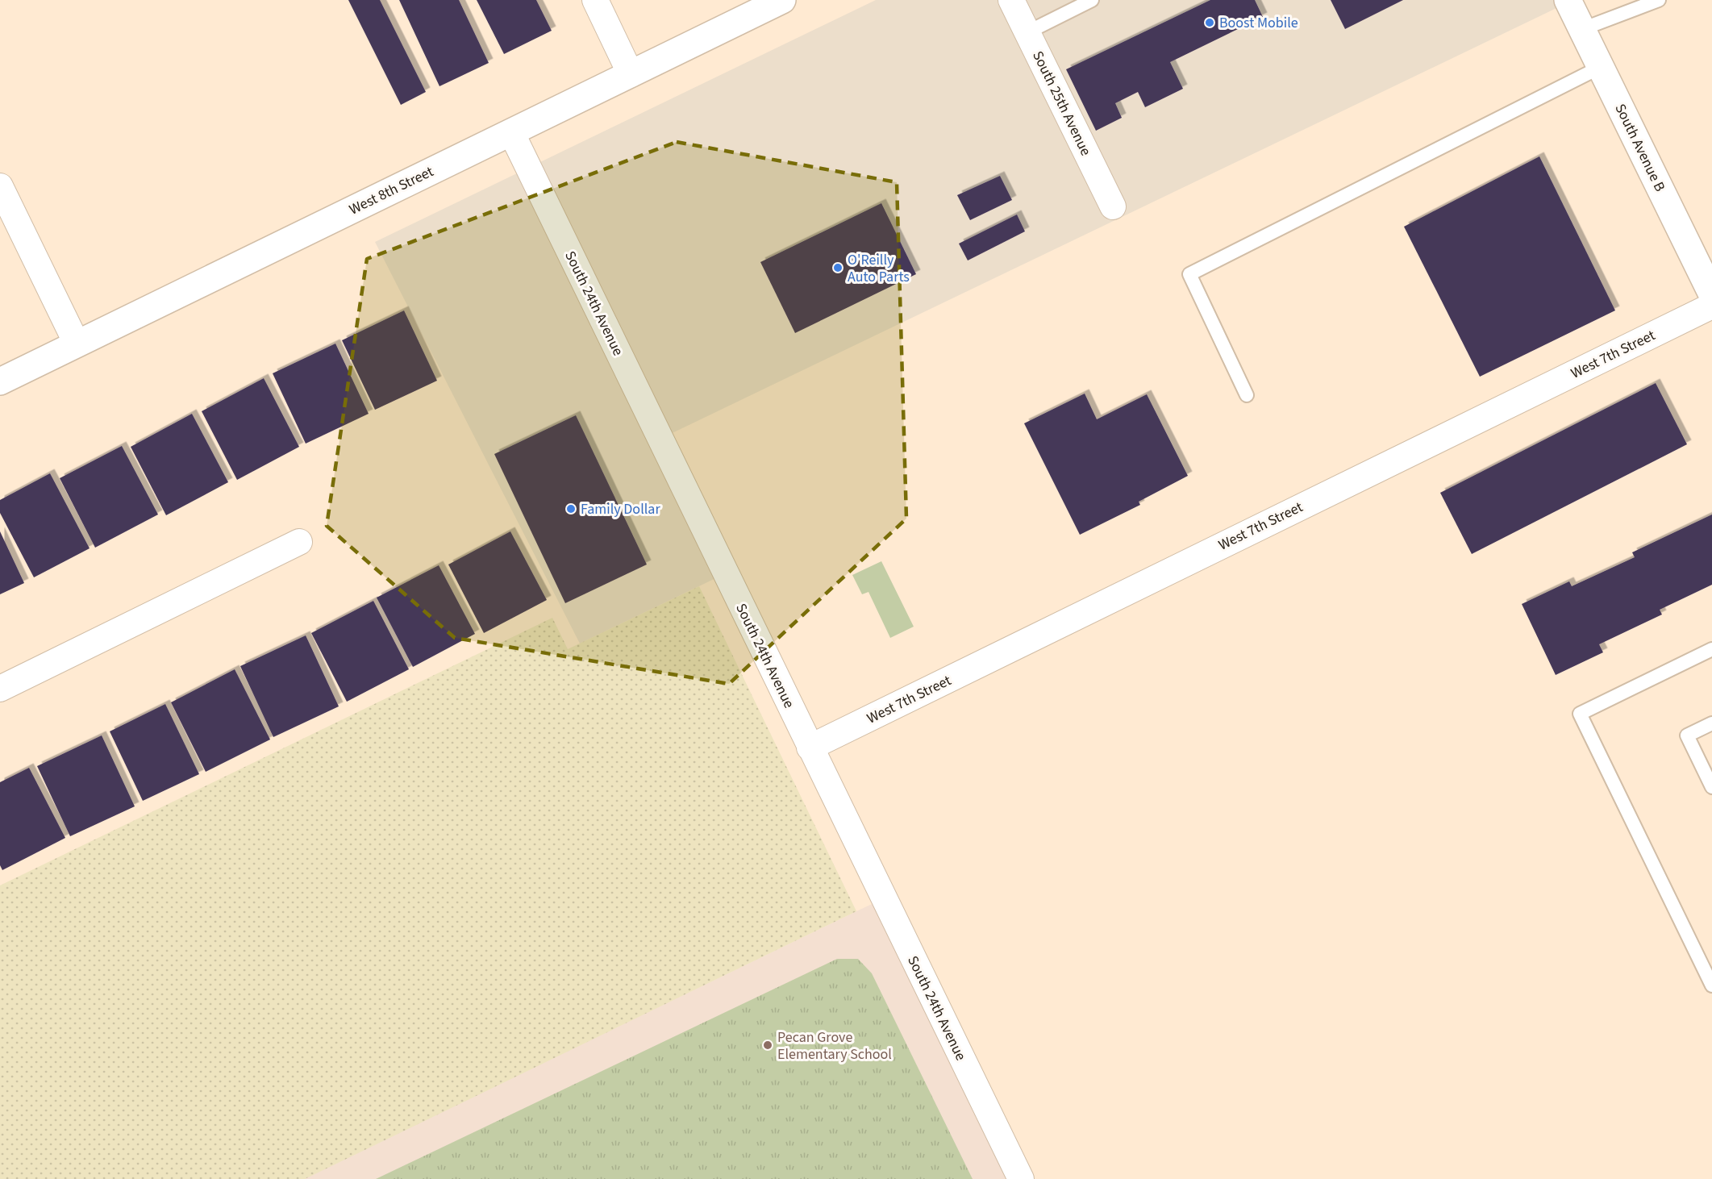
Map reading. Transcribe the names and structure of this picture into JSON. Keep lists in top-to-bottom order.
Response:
{
  "streets": {
    "main road": ["South Avenue B", "West 8th Street"],
    "street": ["South 25th Avenue", "South 24th Avenue", "West 7th Street"]
  },
  "crossings": [
    ["West 8th Street", "South 24th Avenue"],
    ["South 24th Avenue", "West 7th Street"]
  ],
  "places": [
    "Boost Mobile",
    "O'Reilly Auto Parts",
    "Family Dollar",
    "Pecan Grove Elementary School"
  ]
}
